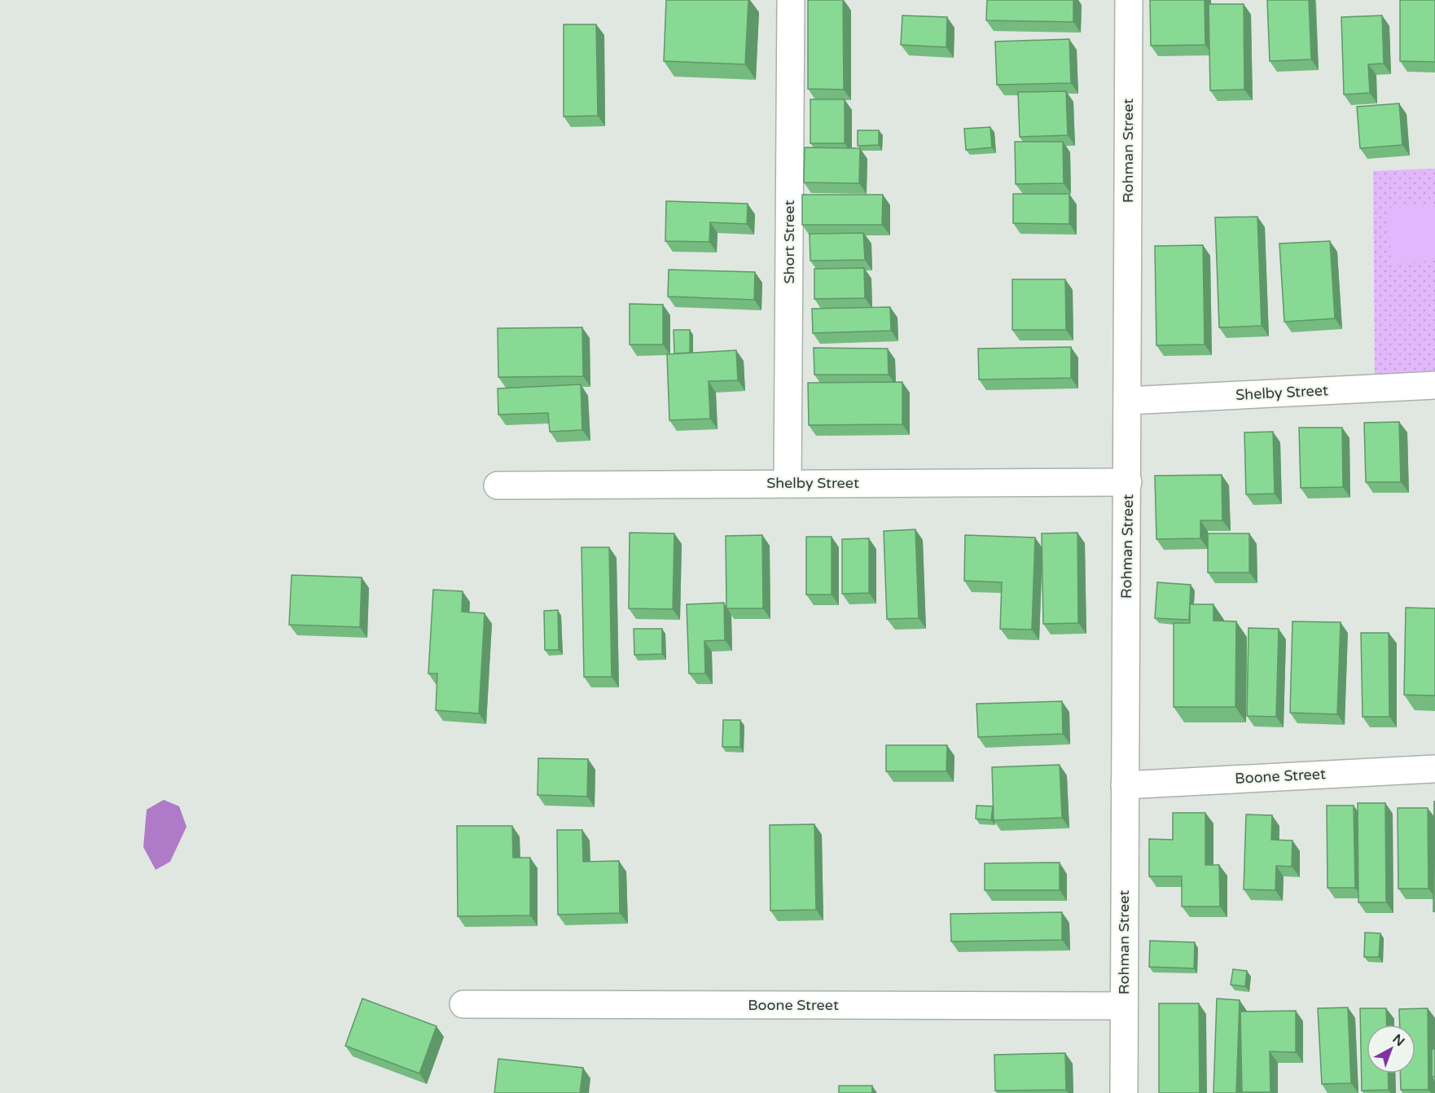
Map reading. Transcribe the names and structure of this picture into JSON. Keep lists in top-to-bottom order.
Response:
{
  "streets": {
    "street": [
      "Rohman Street",
      "Short Street",
      "Shelby Street",
      "Boone Street"
    ]
  },
  "crossings": [
    ["Rohman Street", "Shelby Street"],
    ["Rohman Street", "Boone Street"],
    ["Short Street", "Shelby Street"]
  ],
  "north": "top right"
}
